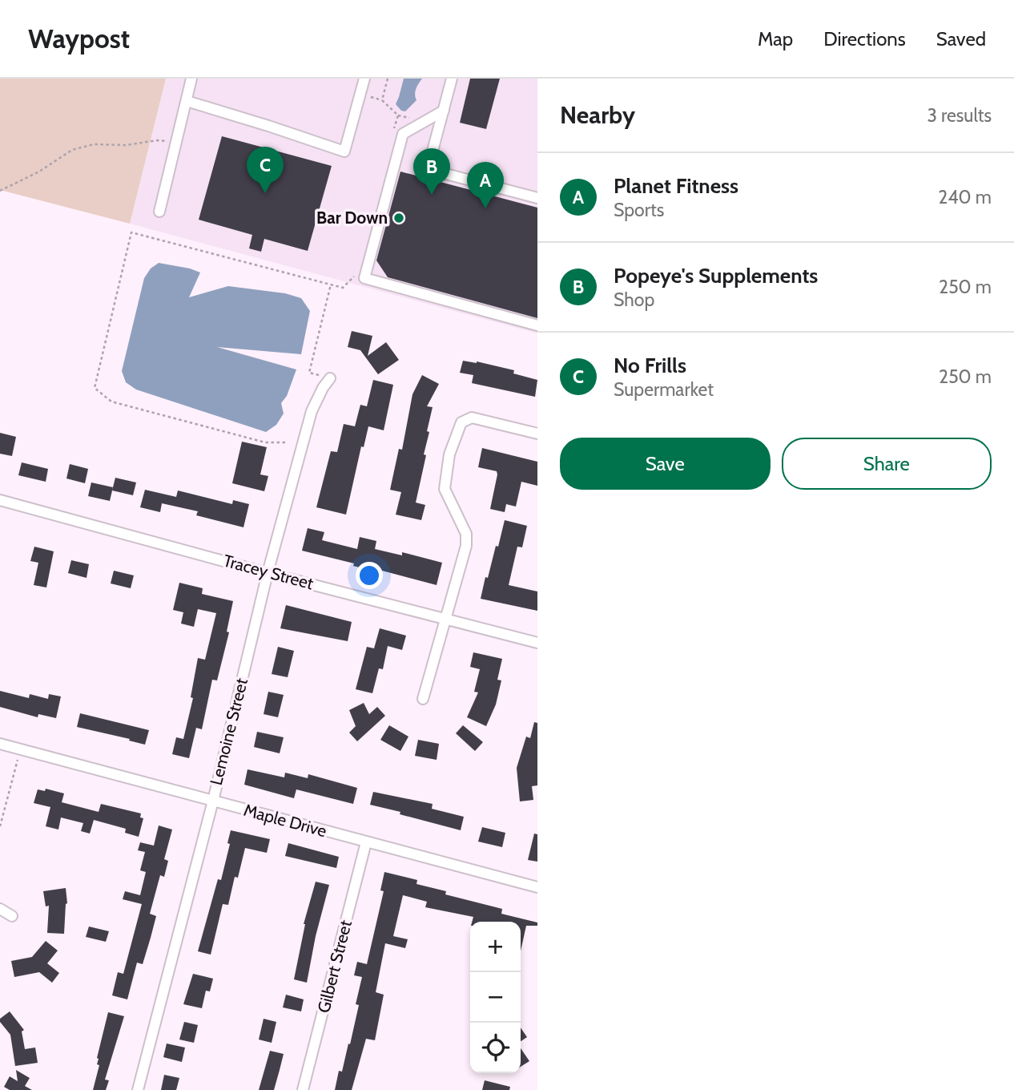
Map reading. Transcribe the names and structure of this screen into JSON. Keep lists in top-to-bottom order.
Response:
{
  "streets": {
    "street": [
      "Tracey Street",
      "Lemoine Street",
      "Maple Drive",
      "Gilbert Street"
    ]
  },
  "crossings": [
    ["Tracey Street", "Lemoine Street"],
    ["Lemoine Street", "Maple Drive"],
    ["Maple Drive", "Gilbert Street"]
  ],
  "places": ["Bar Down"],
  "page": {
    "header": "Waypost",
    "nav": ["Map", "Directions", "Saved"],
    "heading": ["Nearby", "3 results"],
    "pins": ["C", "B", "A"],
    "list": [
      {
        "mark": "A",
        "name": "Planet Fitness",
        "note": "Sports",
        "value": "240 m"
      },
      {
        "mark": "B",
        "name": "Popeye's Supplements",
        "note": "Shop",
        "value": "250 m"
      },
      {
        "mark": "C",
        "name": "No Frills",
        "note": "Supermarket",
        "value": "250 m"
      }
    ],
    "buttons": ["Save", "Share"],
    "map_buttons": ["+", "−"]
  }
}
